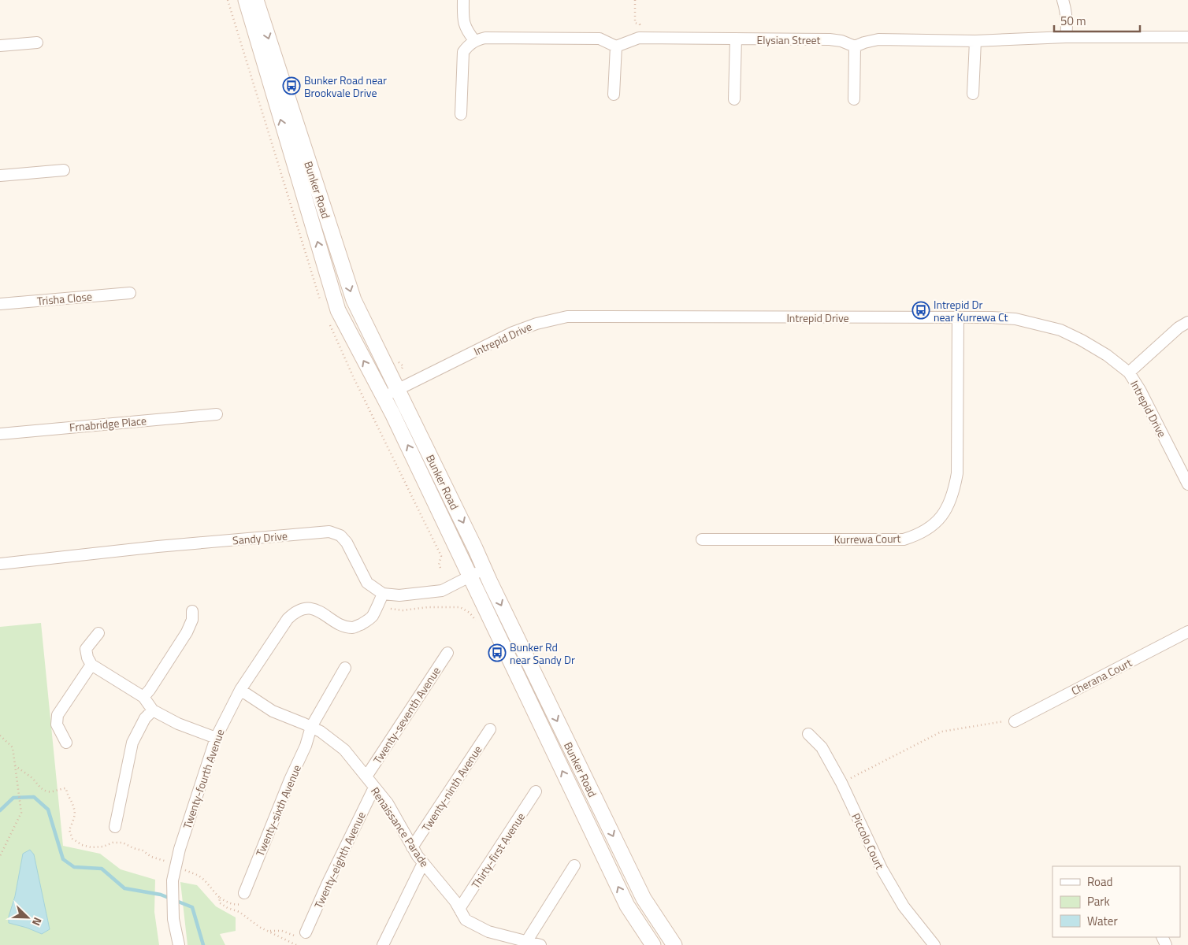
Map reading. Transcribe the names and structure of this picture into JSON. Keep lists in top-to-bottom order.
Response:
{
  "streets": {
    "main road": ["Bunker Road"],
    "street": [
      "Elysian Street",
      "Trisha Close",
      "Intrepid Drive",
      "Frnabridge Place",
      "Sandy Drive",
      "Kurrewa Court",
      "Cherana Court",
      "Twenty-seventh Avenue",
      "Twenty-fourth Avenue",
      "Twenty-ninth Avenue",
      "Twenty-sixth Avenue",
      "Renaissance Parade",
      "Piccolo Court",
      "Thirty-first Avenue",
      "Twenty-eighth Avenue"
    ]
  },
  "crossings": [
    ["Bunker Road", "Intrepid Drive"],
    ["Intrepid Drive", "Kurrewa Court"],
    ["Sandy Drive", "Twenty-fourth Avenue"],
    ["Twenty-seventh Avenue", "Renaissance Parade"],
    ["Twenty-fourth Avenue", "Renaissance Parade"],
    ["Twenty-ninth Avenue", "Renaissance Parade"],
    ["Twenty-sixth Avenue", "Renaissance Parade"],
    ["Renaissance Parade", "Thirty-first Avenue"],
    ["Renaissance Parade", "Twenty-eighth Avenue"]
  ],
  "places": {
    "bus stop": ["Bunker Road near Brookvale Drive", "Intrepid Dr near Kurrewa Ct", "Bunker Rd near Sandy Dr"]
  },
  "legend": ["Road", "Park", "Water"],
  "scale_bar": "50 m",
  "north": "bottom right"
}
